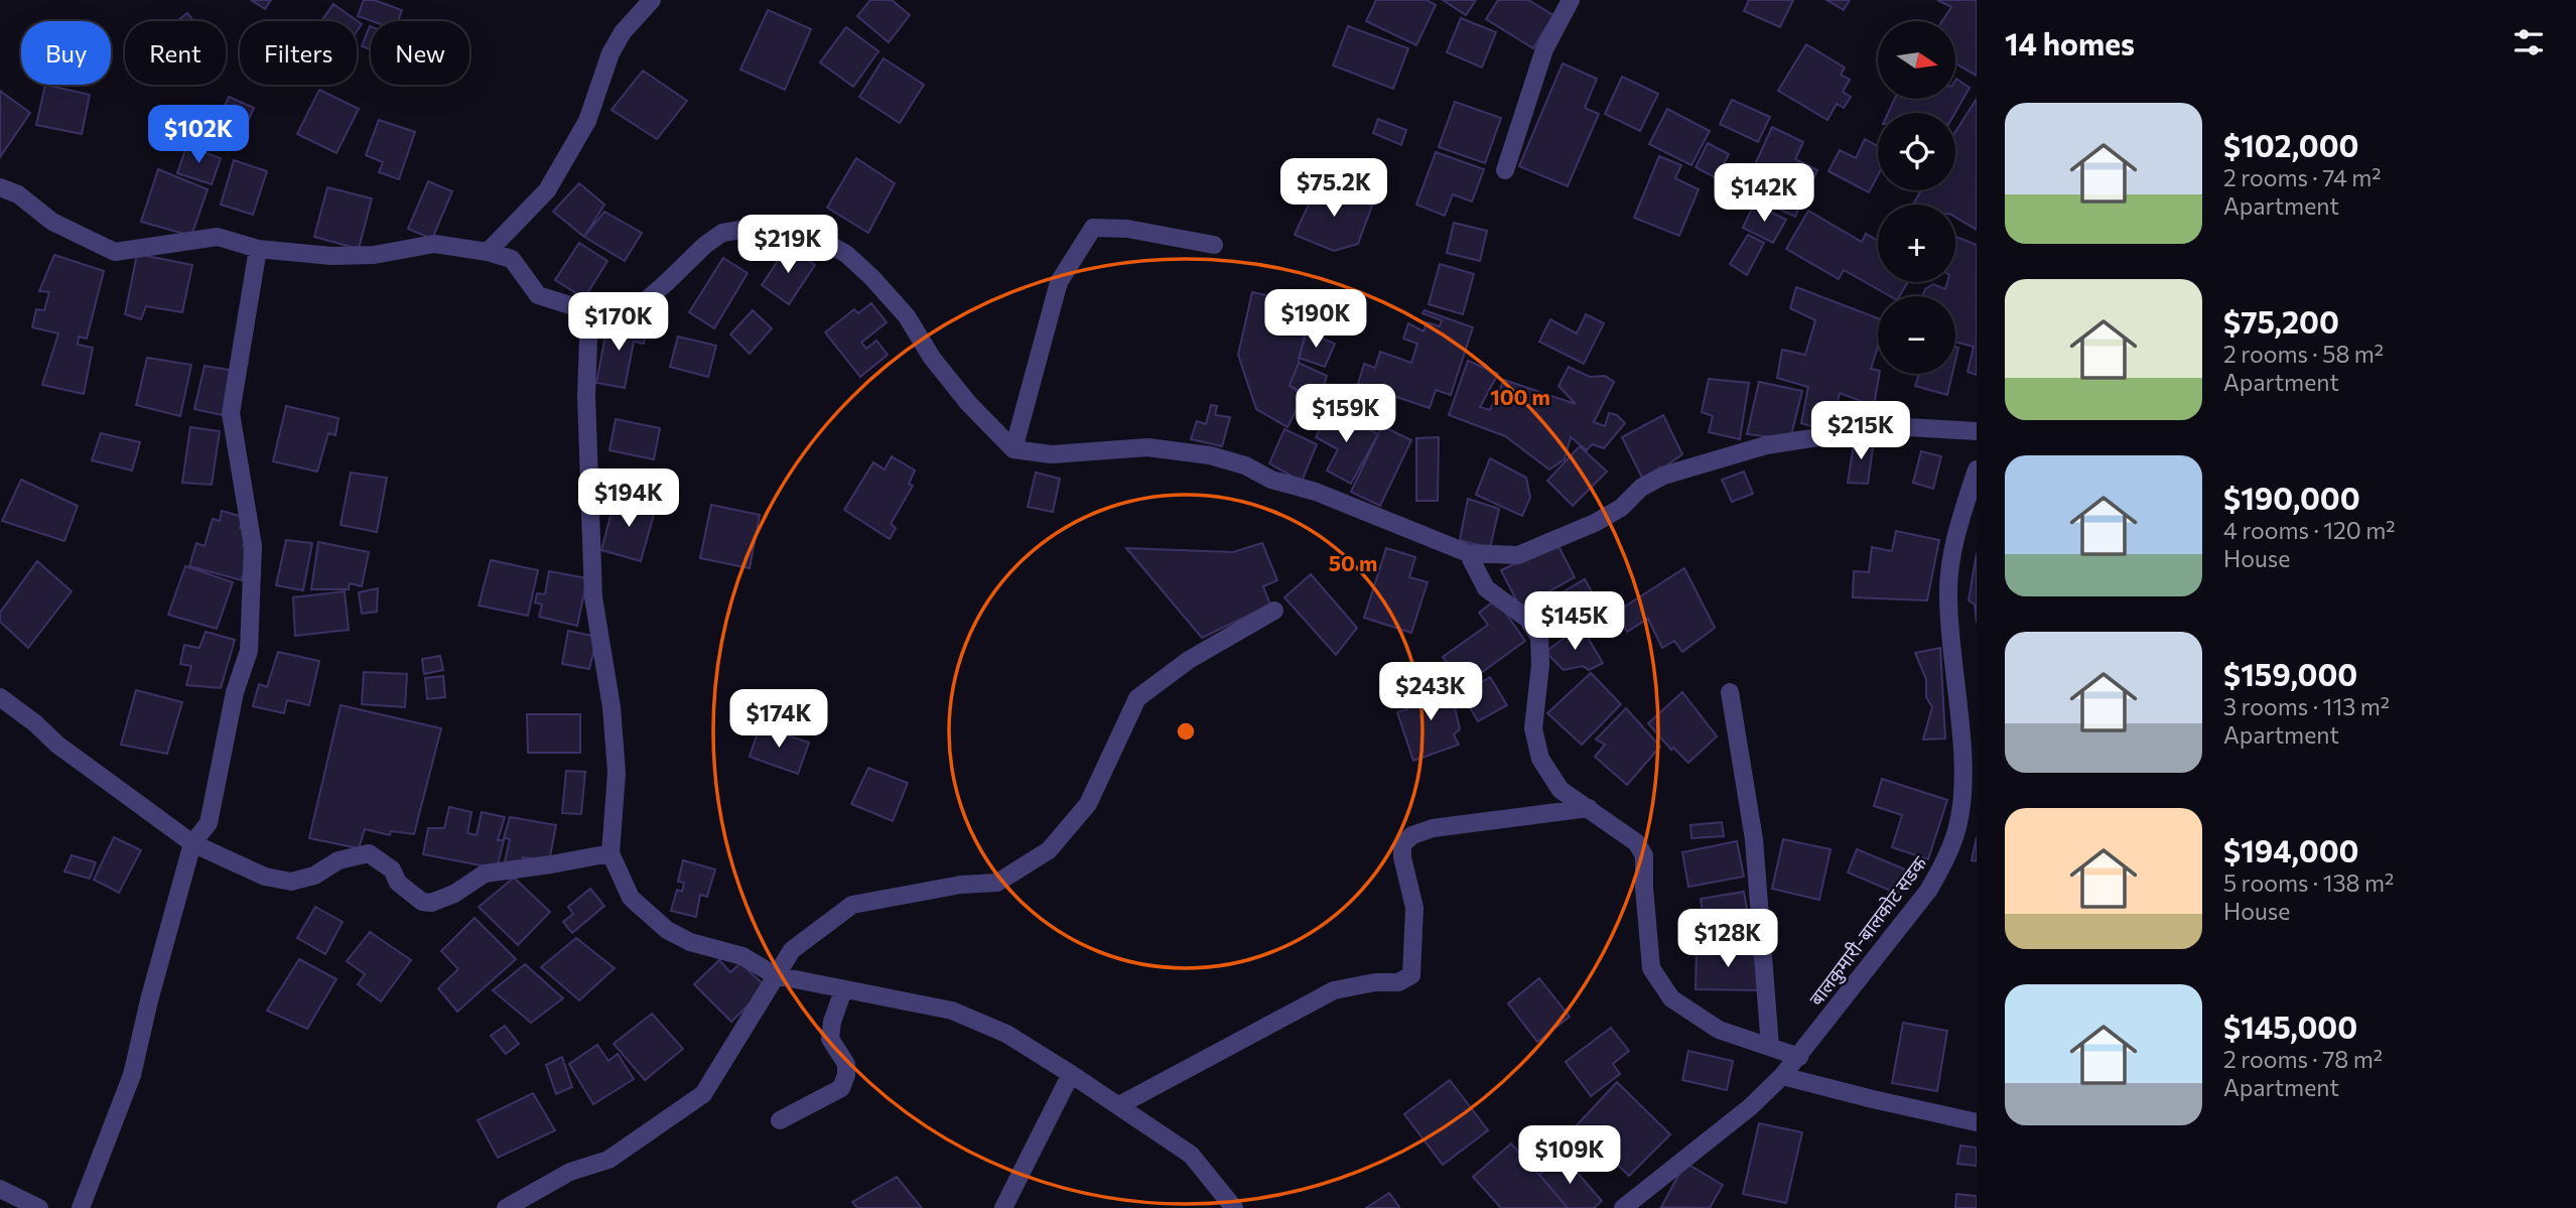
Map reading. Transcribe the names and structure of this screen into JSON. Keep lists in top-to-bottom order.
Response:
{
  "streets": {
    "street": ["बालकुमारी-बालकोट सडक"]
  },
  "north": "right",
  "page": {
    "heading": "14 homes",
    "map_buttons": ["+", "−"],
    "chip": [
      "Buy",
      "Rent",
      "Filters",
      "New"
    ],
    "list": [
      {
        "name": "$102,000",
        "note": "2 rooms · 74 m² · Apartment"
      },
      {
        "name": "$75,200",
        "note": "2 rooms · 58 m² · Apartment"
      },
      {
        "name": "$190,000",
        "note": "4 rooms · 120 m² · House"
      },
      {
        "name": "$159,000",
        "note": "3 rooms · 113 m² · Apartment"
      },
      {
        "name": "$194,000",
        "note": "5 rooms · 138 m² · House"
      },
      {
        "name": "$145,000",
        "note": "2 rooms · 78 m² · Apartment"
      }
    ],
    "price": [
      "$102K",
      "$75.2K",
      "$142K",
      "$219K",
      "$190K",
      "$170K",
      "$159K",
      "$215K",
      "$194K",
      "$145K",
      "$243K",
      "$174K",
      "$128K",
      "$109K"
    ]
  },
  "rings": ["100 m", "50 m"]
}
